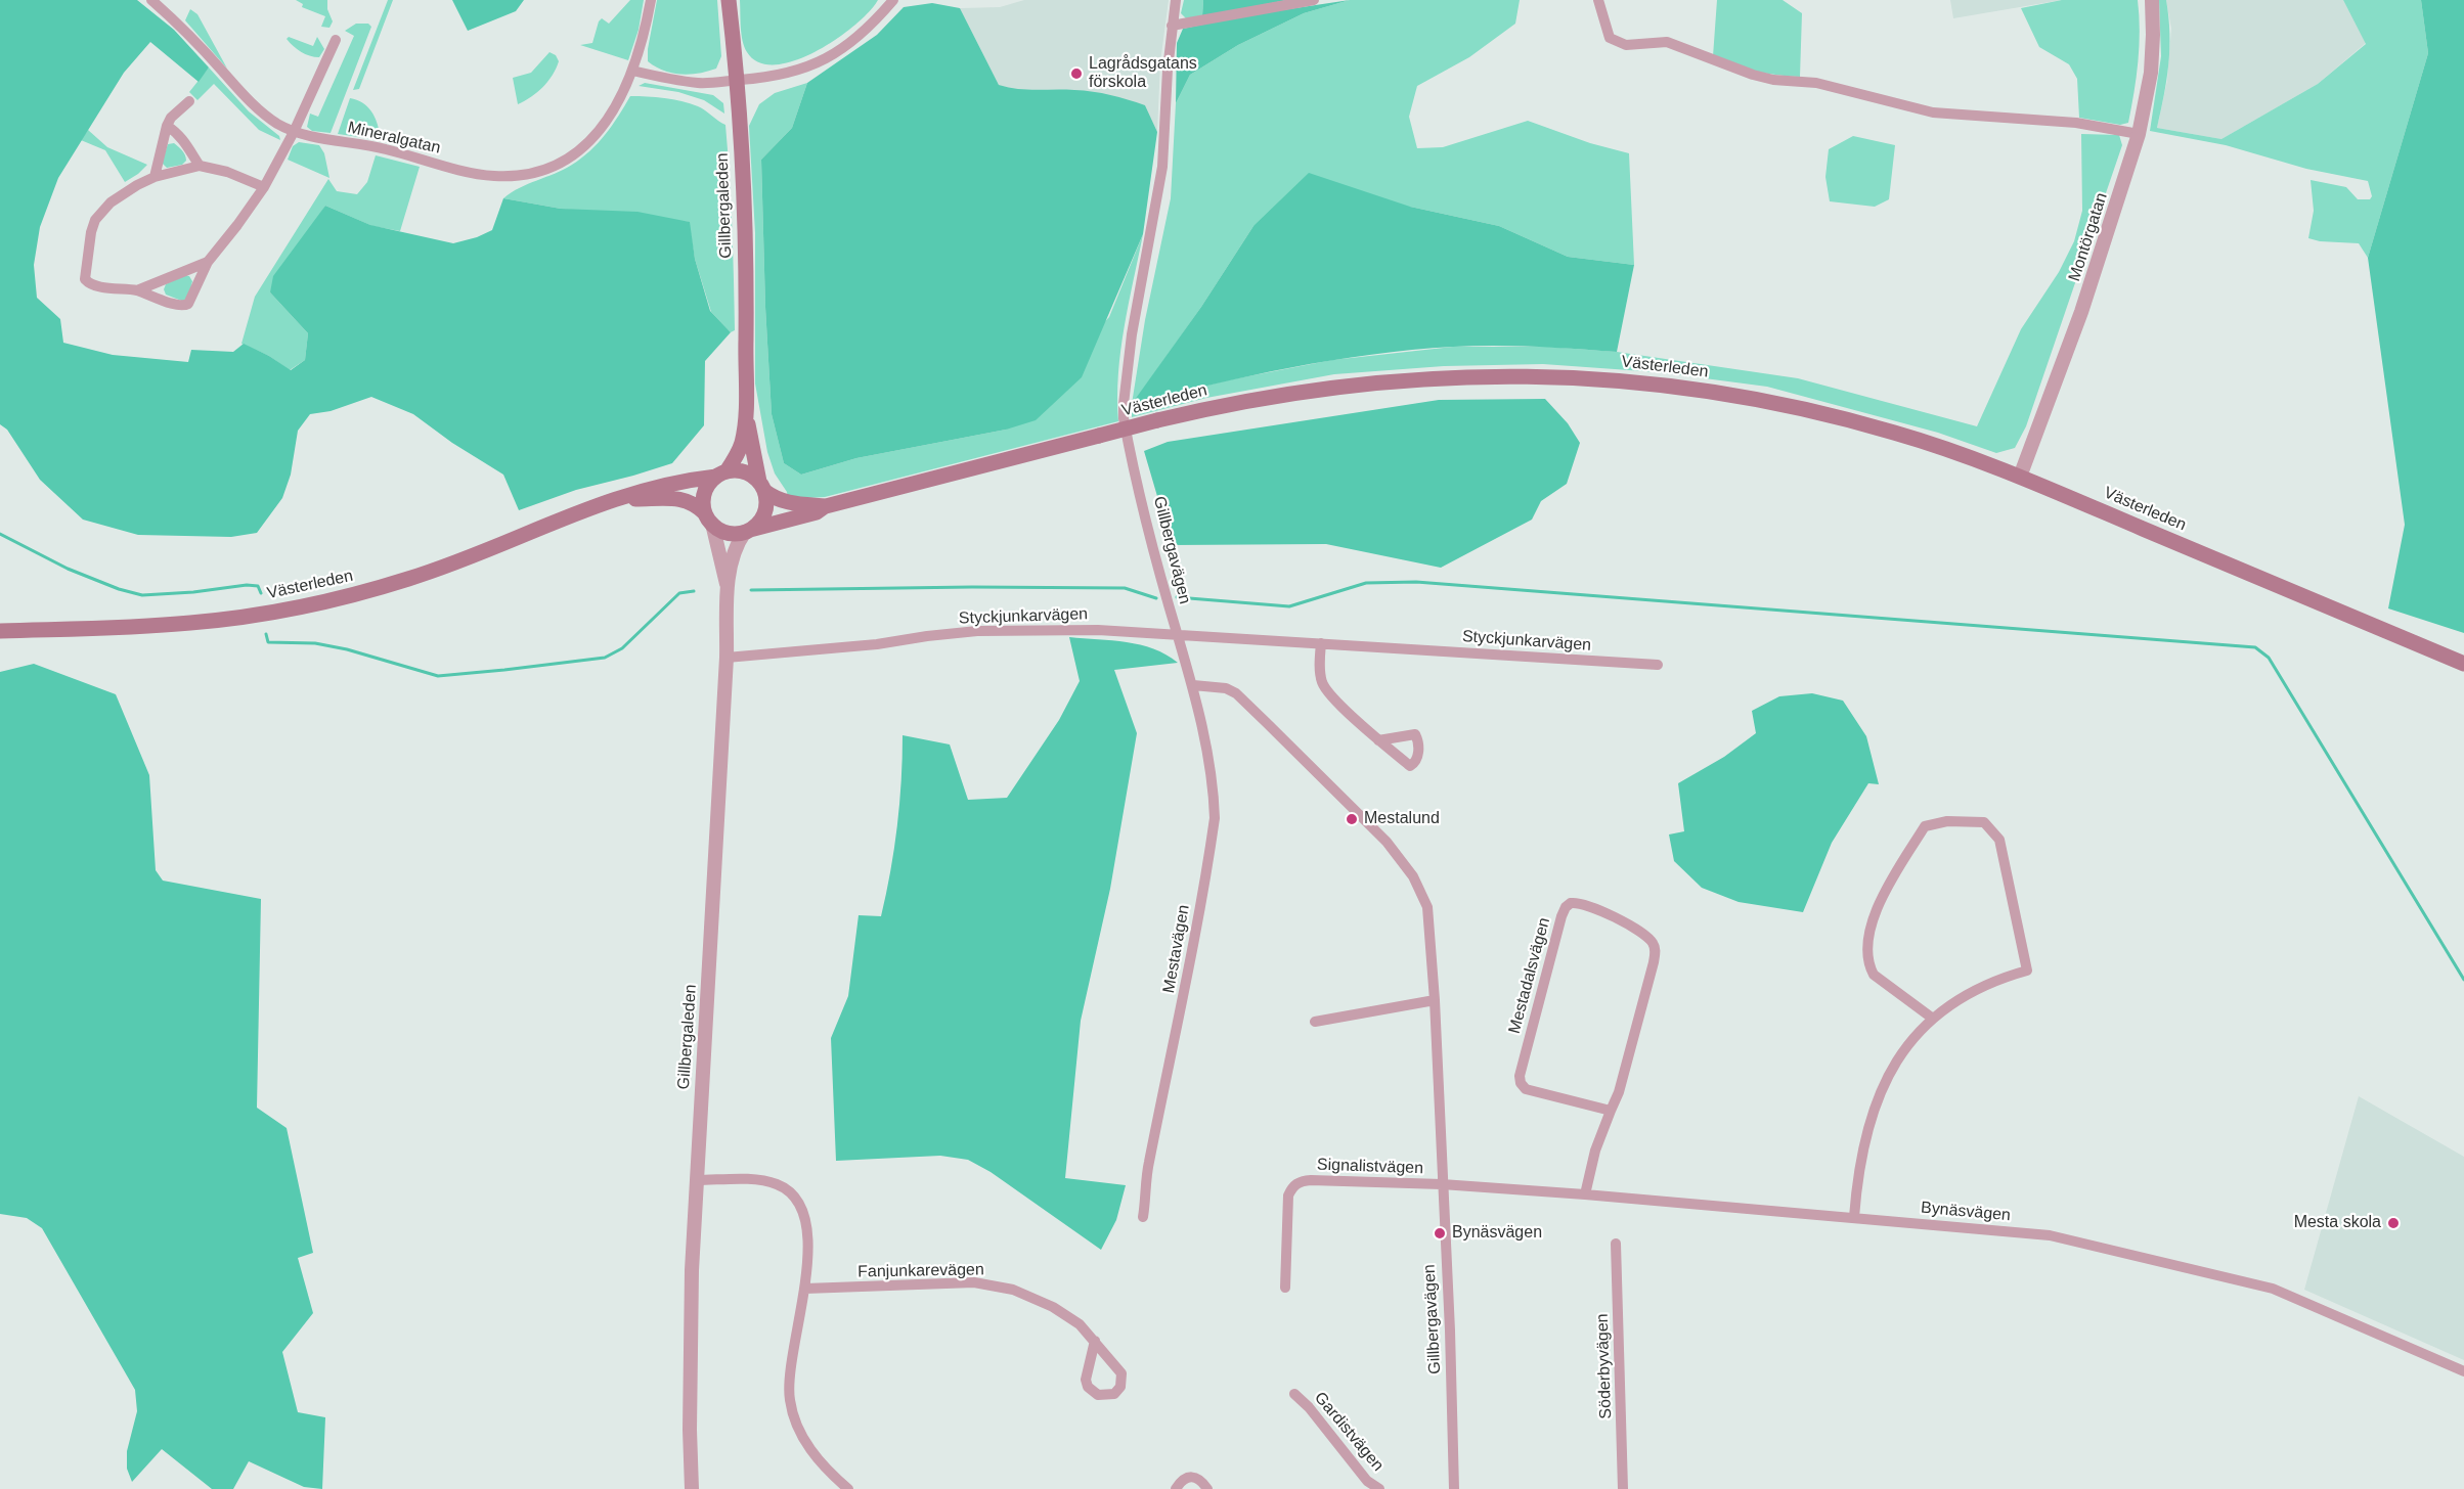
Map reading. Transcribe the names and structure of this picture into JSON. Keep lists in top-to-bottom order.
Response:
{
  "streets": {
    "main road": ["Gillbergaleden", "Västerleden"],
    "street": [
      "Mineralgatan",
      "Montörgatan",
      "Gillbergavägen",
      "Styckjunkarvägen",
      "Mestavägen",
      "Mestadalsvägen",
      "Signalistvägen",
      "Bynäsvägen",
      "Fanjunkarevägen",
      "Söderbyvägen",
      "Gardistvägen"
    ]
  },
  "crossings": [
    ["Gillbergaleden", "Västerleden"],
    ["Gillbergaleden", "Styckjunkarvägen"],
    ["Montörgatan", "Västerleden"],
    ["Gillbergavägen", "Styckjunkarvägen"],
    ["Gillbergavägen", "Mestavägen"],
    ["Gillbergavägen", "Signalistvägen"],
    ["Gillbergavägen", "Bynäsvägen"],
    ["Mestadalsvägen", "Bynäsvägen"],
    ["Signalistvägen", "Bynäsvägen"]
  ],
  "places": [
    "Lagrådsgatans förskola",
    "Mestalund",
    "Mesta skola",
    "Bynäsvägen"
  ]
}
